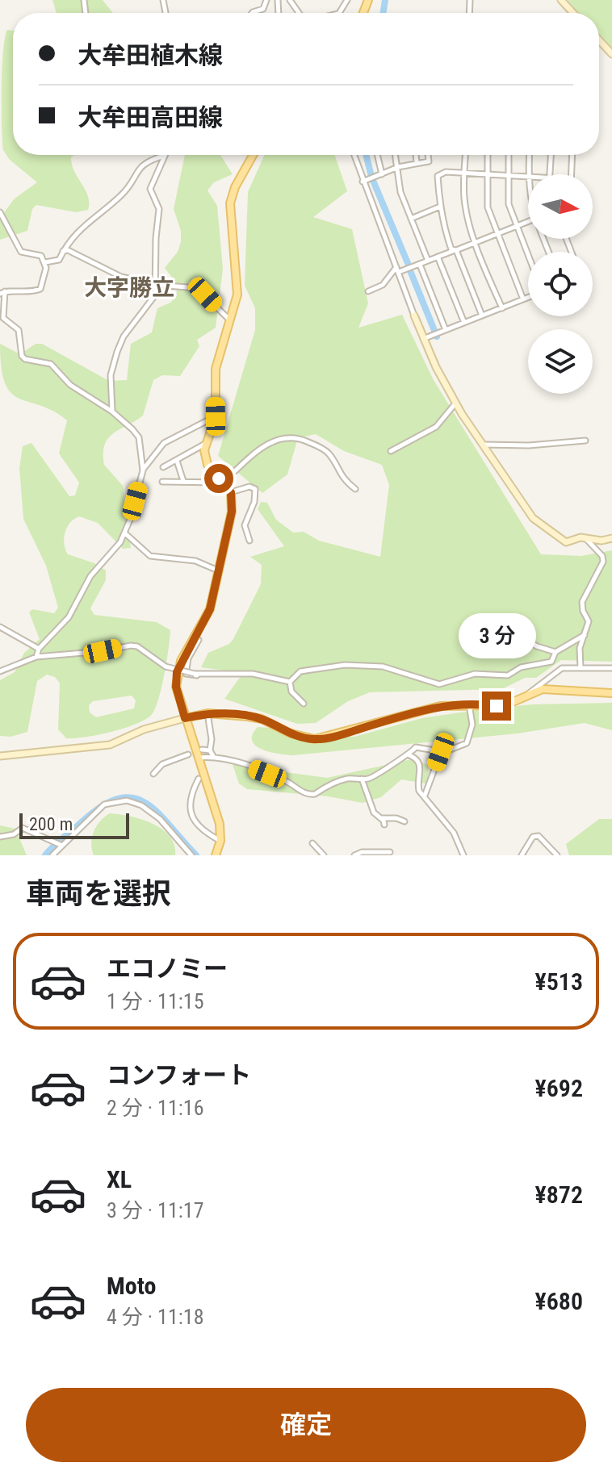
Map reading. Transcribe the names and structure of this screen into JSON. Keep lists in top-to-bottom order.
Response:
{
  "districts": ["大字勝立"],
  "scale_bar": "200 m",
  "north": "right",
  "page": {
    "banner": ["大牟田植木線", "大牟田高田線"],
    "bubble": "3 分",
    "scale": "200 m",
    "heading": "車両を選択",
    "list": [
      {
        "name": "エコノミー",
        "note": "1 分 · 11:15",
        "value": "¥513"
      },
      {
        "name": "コンフォート",
        "note": "2 分 · 11:16",
        "value": "¥692"
      },
      {
        "name": "XL",
        "note": "3 分 · 11:17",
        "value": "¥872"
      },
      {
        "name": "Moto",
        "note": "4 分 · 11:18",
        "value": "¥680"
      }
    ],
    "buttons": "確定"
  }
}
